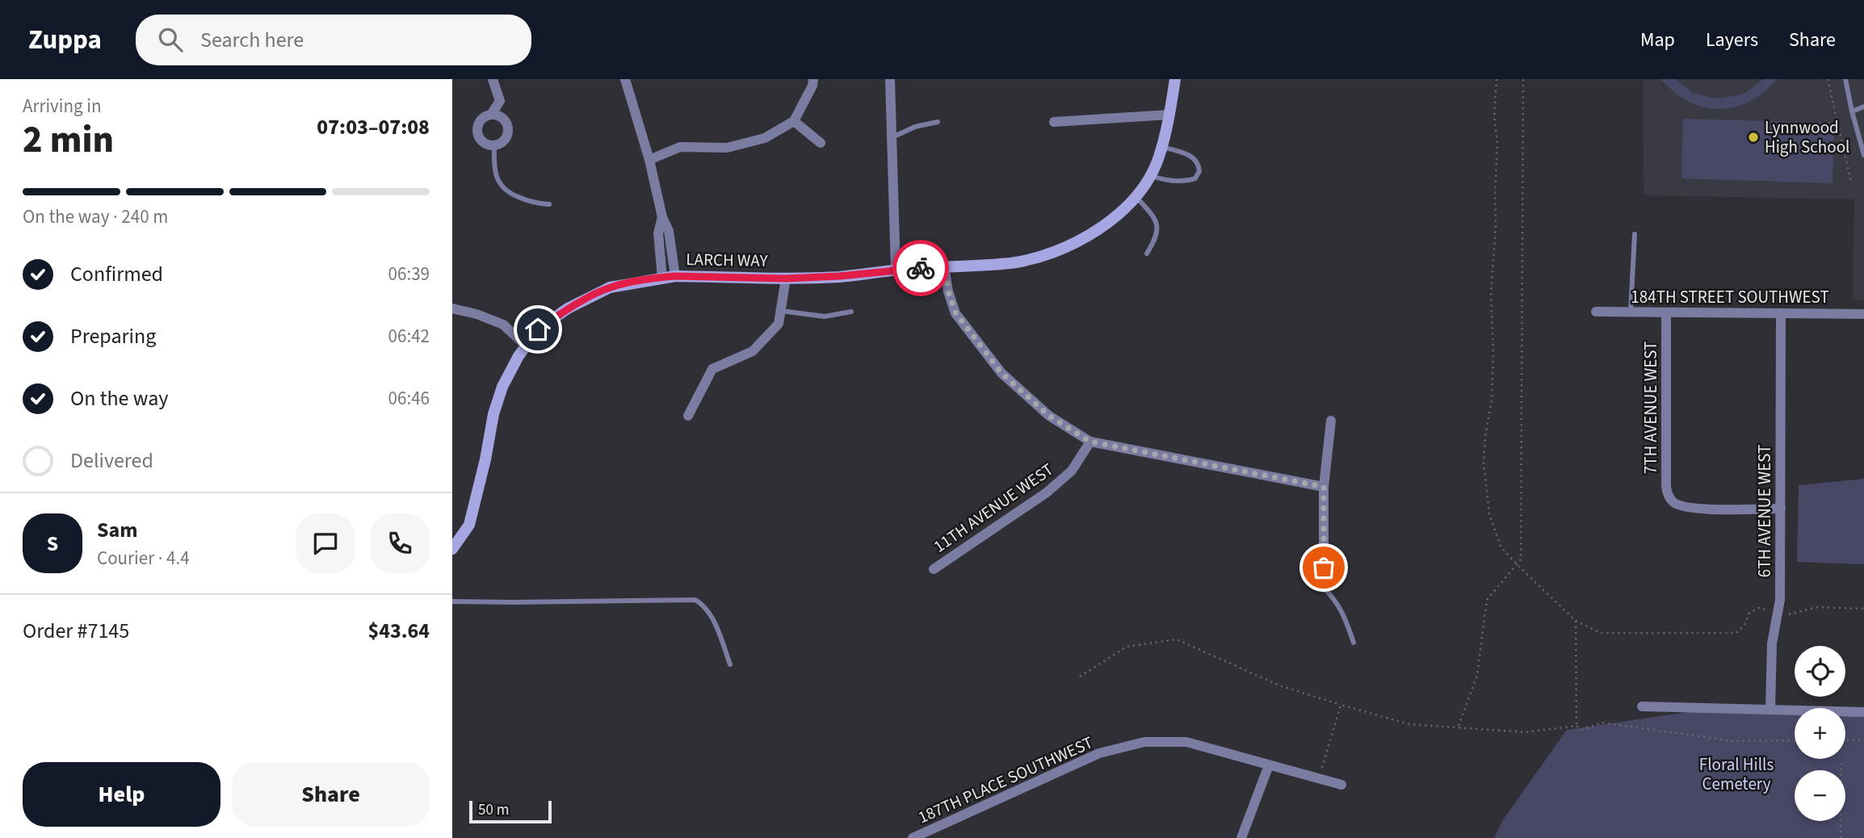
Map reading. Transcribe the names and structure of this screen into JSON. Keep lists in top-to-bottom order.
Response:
{
  "streets": {
    "main road": ["LARCH WAY"],
    "street": [
      "184TH STREET SOUTHWEST",
      "7TH AVENUE WEST",
      "11TH AVENUE WEST",
      "6TH AVENUE WEST",
      "187TH PLACE SOUTHWEST"
    ]
  },
  "crossings": [
    ["184TH STREET SOUTHWEST", "7TH AVENUE WEST"],
    ["184TH STREET SOUTHWEST", "6TH AVENUE WEST"],
    ["7TH AVENUE WEST", "6TH AVENUE WEST"]
  ],
  "parks": ["Floral Hills Cemetery"],
  "places": ["Lynnwood High School"],
  "scale_bar": "50 m",
  "page": {
    "header": "Zuppa",
    "search": "Search here",
    "nav": ["Map", "Layers", "Share"],
    "heading": ["2 min", "Arriving in", "07:03–07:08"],
    "panel": [
      "Sam",
      "Courier · 4.4",
      "Order #7145",
      "$43.64"
    ],
    "bar": "On the way · 240 m",
    "list": [
      ["Confirmed", "06:39"],
      ["Preparing", "06:42"],
      ["On the way", "06:46"],
      "Delivered"
    ],
    "round": "S",
    "map_buttons": ["+", "−"],
    "buttons": ["Help", "Share"],
    "scale": "50 m"
  }
}
